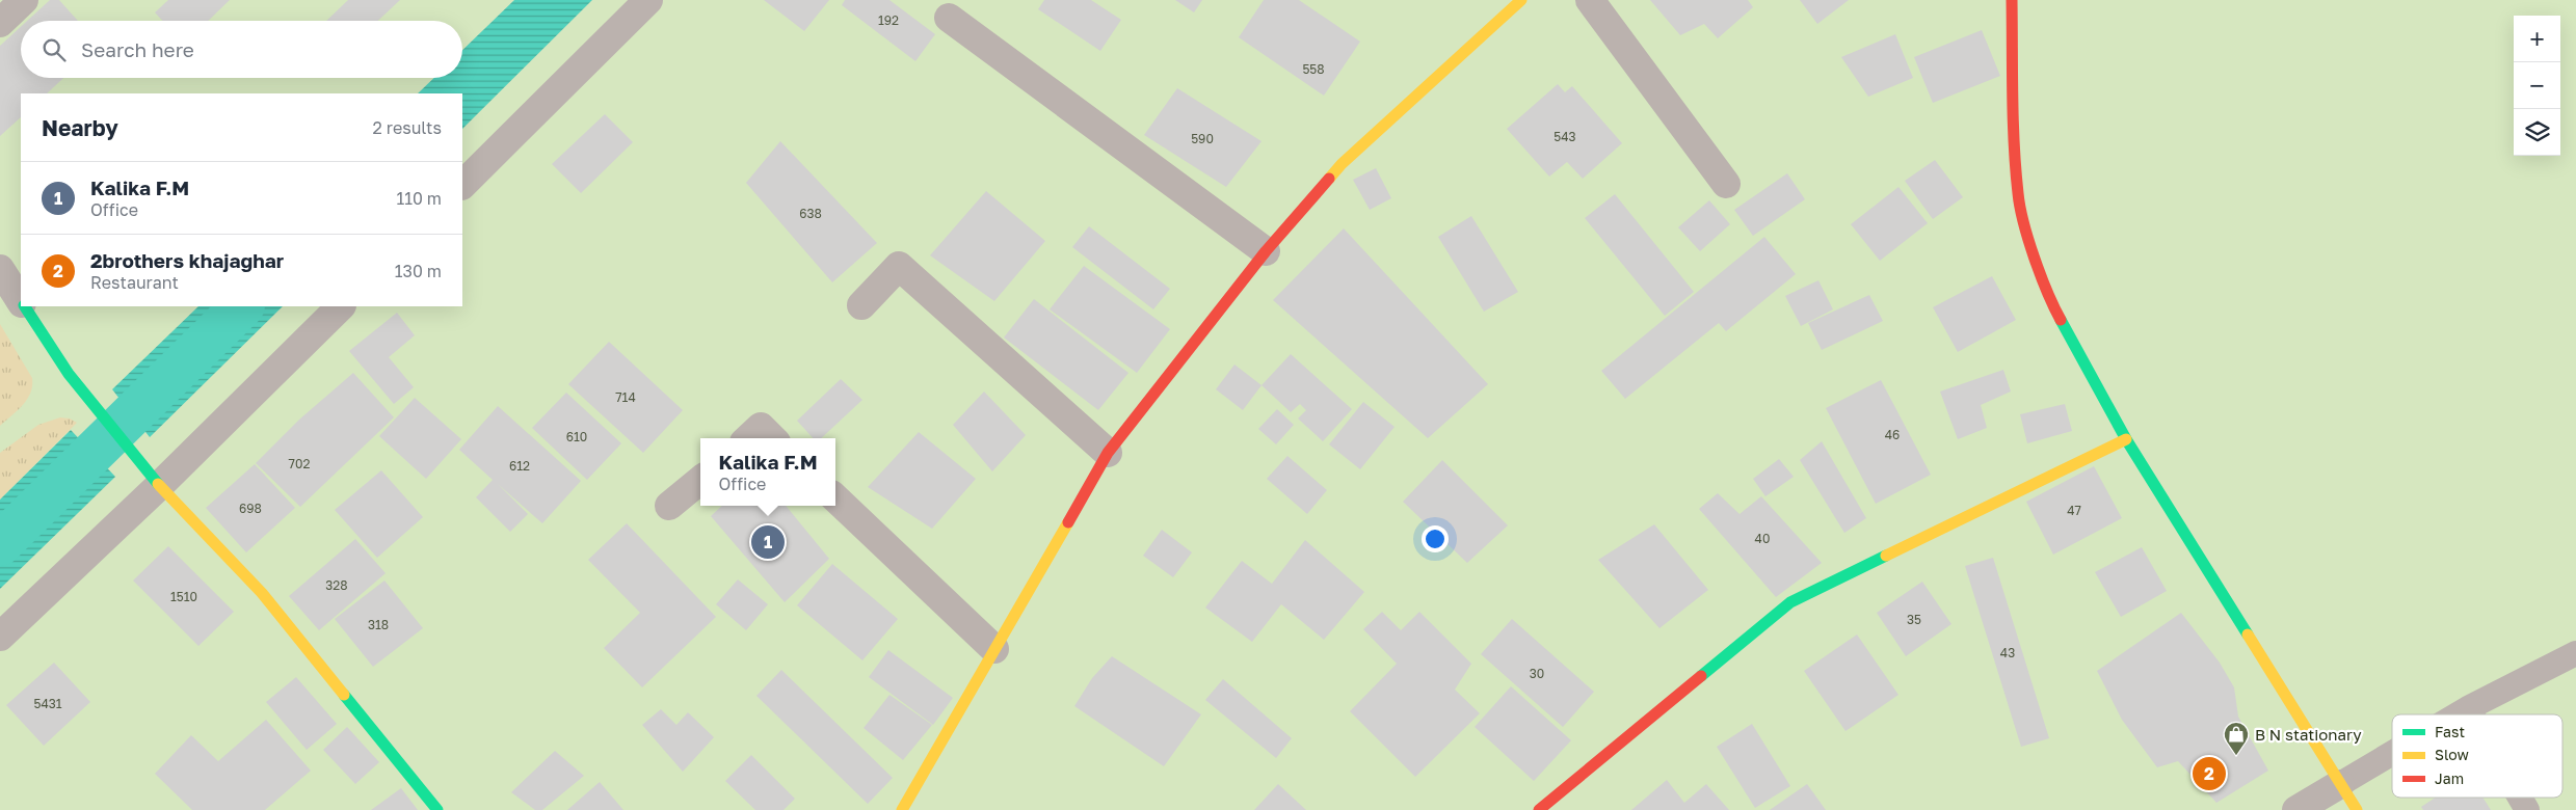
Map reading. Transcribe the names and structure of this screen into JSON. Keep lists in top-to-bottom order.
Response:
{
  "places": {
    "shop": ["B N stationary"]
  },
  "house_numbers": [
    "192",
    "558",
    "543",
    "590",
    "638",
    "714",
    "46",
    "610",
    "702",
    "612",
    "698",
    "47",
    "40",
    "328",
    "1510",
    "35",
    "318",
    "43",
    "30",
    "5431"
  ],
  "legend": ["Fast", "Slow", "Jam"],
  "page": {
    "map_buttons": ["+", "−"],
    "search": "Search here",
    "heading": ["Nearby", "2 results"],
    "list": [
      {
        "mark": "1",
        "name": "Kalika F.M",
        "note": "Office",
        "value": "110 m"
      },
      {
        "mark": "2",
        "name": "2brothers khajaghar",
        "note": "Restaurant",
        "value": "130 m"
      }
    ],
    "popup": ["Kalika F.M", "Office"],
    "pins": ["1", "2"]
  }
}
